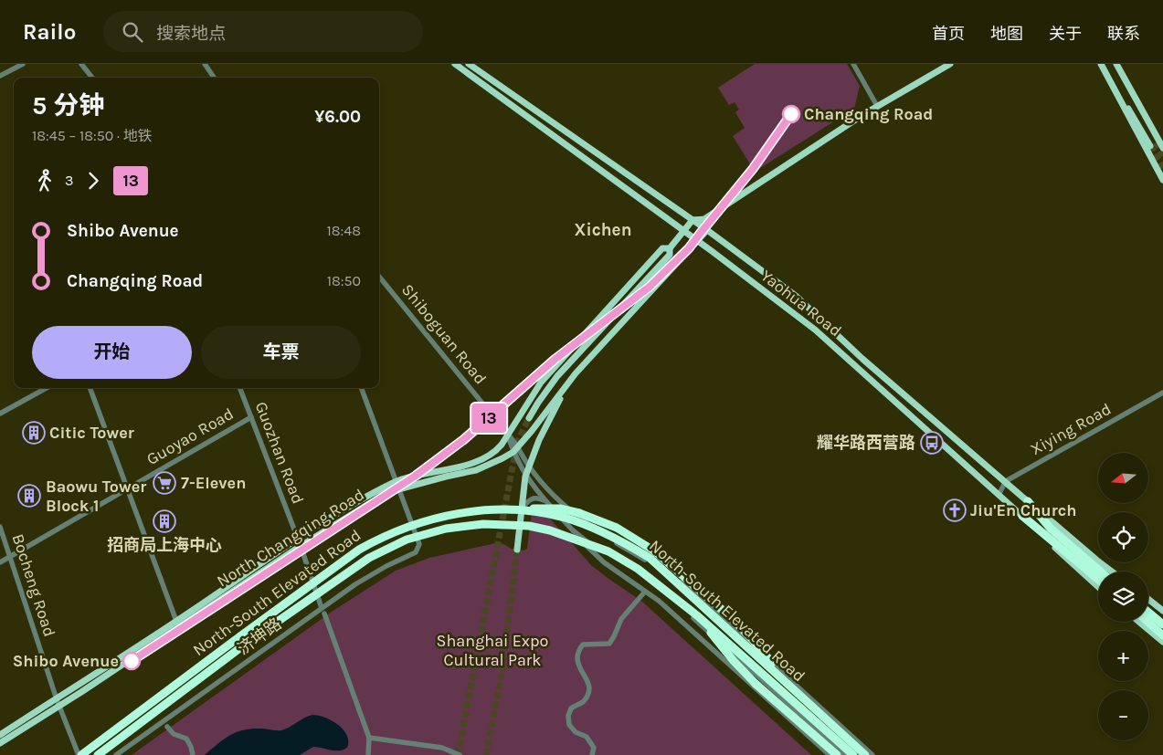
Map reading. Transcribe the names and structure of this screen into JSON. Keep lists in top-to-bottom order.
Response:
{
  "streets": {
    "highway": ["North-South Elevated Road"],
    "main road": ["Yaohua Road", "North Changqing Road"],
    "street": [
      "Shiboguan Road",
      "Xiying Road",
      "Guoyao Road",
      "Guozhan Road",
      "Bocheng Road",
      "济坤路"
    ]
  },
  "crossings": [
    ["Yaohua Road", "Xiying Road"],
    ["Yaohua Road", "North Changqing Road"],
    ["Shiboguan Road", "North Changqing Road"],
    ["Guoyao Road", "Guozhan Road"],
    ["Guoyao Road", "Bocheng Road"],
    ["Guozhan Road", "North Changqing Road"],
    ["Guozhan Road", "济坤路"],
    ["North Changqing Road", "Bocheng Road"],
    ["North Changqing Road", "济坤路"],
    ["Bocheng Road", "North-South Elevated Road"]
  ],
  "districts": ["Xichen"],
  "parks": ["Shanghai Expo Cultural Park"],
  "places": {
    "other": ["Changqing Road", "Shibo Avenue"],
    "building": ["Citic Tower", "Baowu Tower Block 1", "招商局上海中心"],
    "bus stop": ["耀华路西营路"],
    "supermarket": ["7-Eleven"],
    "church": ["Jiu'En Church"]
  },
  "lines": ["metro line 13"],
  "north": "left",
  "page": {
    "header": "Railo",
    "search": "搜索地点",
    "nav": [
      "首页",
      "地图",
      "关于",
      "联系"
    ],
    "on_map": "13",
    "heading": ["5 分钟", "18:45 – 18:50 · 地铁", "¥6.00"],
    "legs": ["3", "13"],
    "list": [
      {
        "name": "Shibo Avenue",
        "value": "18:48"
      },
      {
        "name": "Changqing Road",
        "value": "18:50"
      }
    ],
    "buttons": ["开始", "车票"],
    "map_buttons": ["+", "−"]
  }
}
